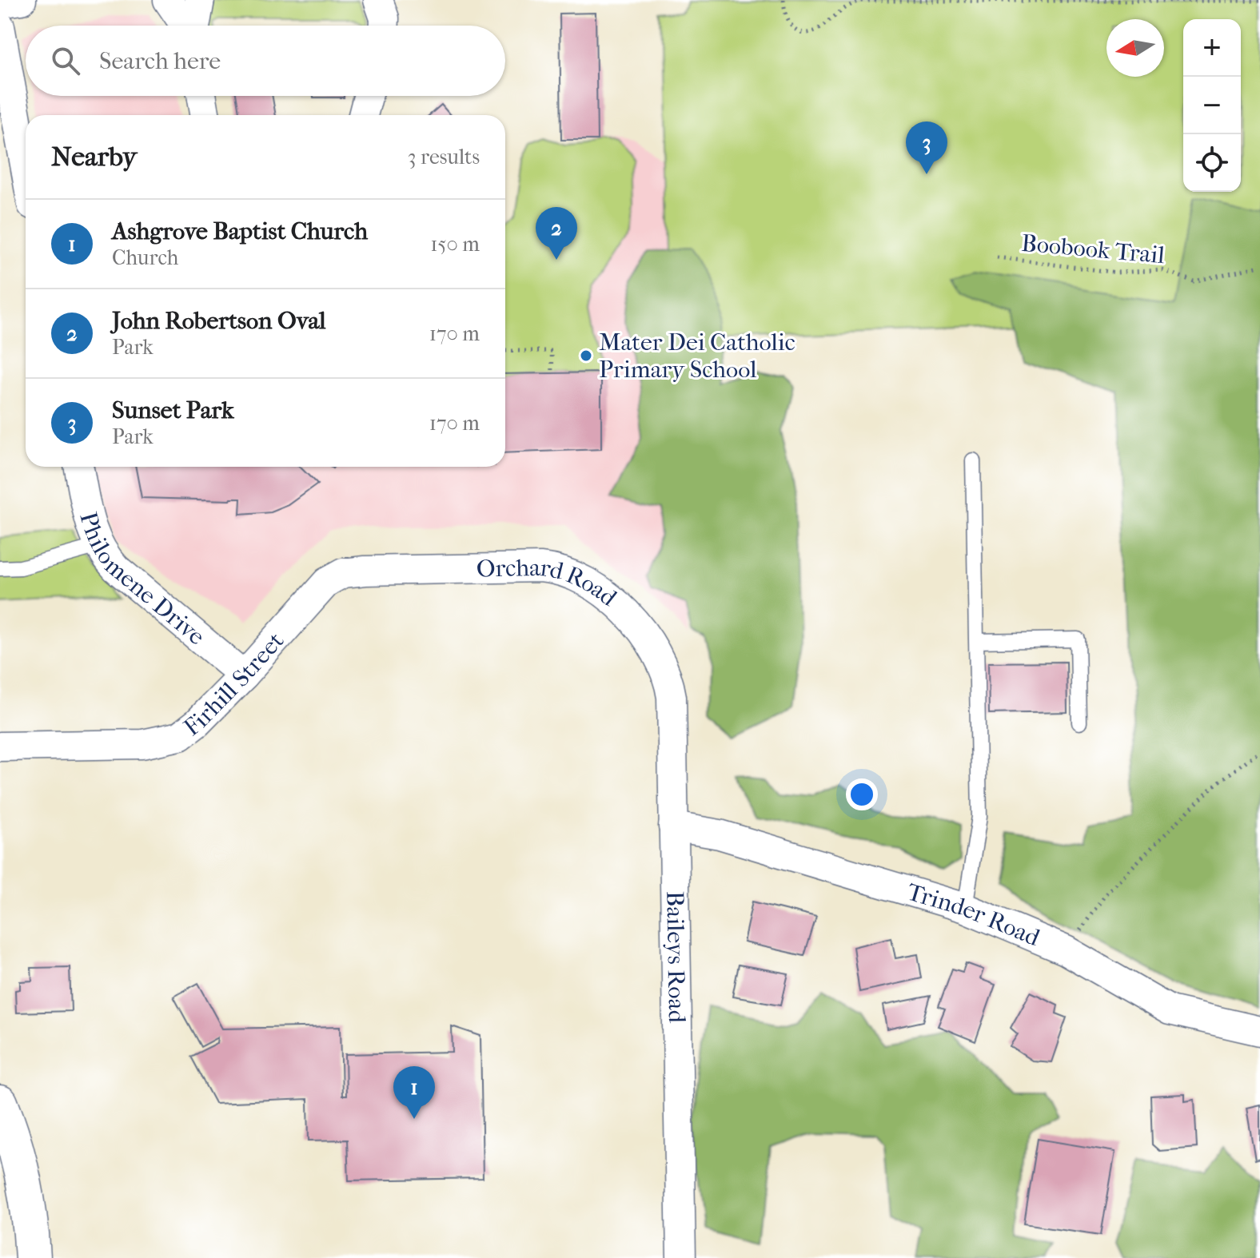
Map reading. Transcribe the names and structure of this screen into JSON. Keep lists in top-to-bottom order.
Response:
{
  "streets": {
    "street": [
      "Philomene Drive",
      "Orchard Road",
      "Firhill Street",
      "Trinder Road",
      "Baileys Road"
    ],
    "path": ["Boobook Trail"]
  },
  "crossings": [
    ["Philomene Drive", "Firhill Street"],
    ["Orchard Road", "Firhill Street"],
    ["Orchard Road", "Baileys Road"],
    ["Trinder Road", "Baileys Road"]
  ],
  "places": ["Mater Dei Catholic Primary School"],
  "north": "left",
  "page": {
    "map_buttons": ["+", "−"],
    "search": "Search here",
    "heading": ["Nearby", "3 results"],
    "pins": ["3", "2", "1"],
    "list": [
      {
        "mark": "1",
        "name": "Ashgrove Baptist Church",
        "note": "Church",
        "value": "150 m"
      },
      {
        "mark": "2",
        "name": "John Robertson Oval",
        "note": "Park",
        "value": "170 m"
      },
      {
        "mark": "3",
        "name": "Sunset Park",
        "note": "Park",
        "value": "170 m"
      }
    ]
  }
}
